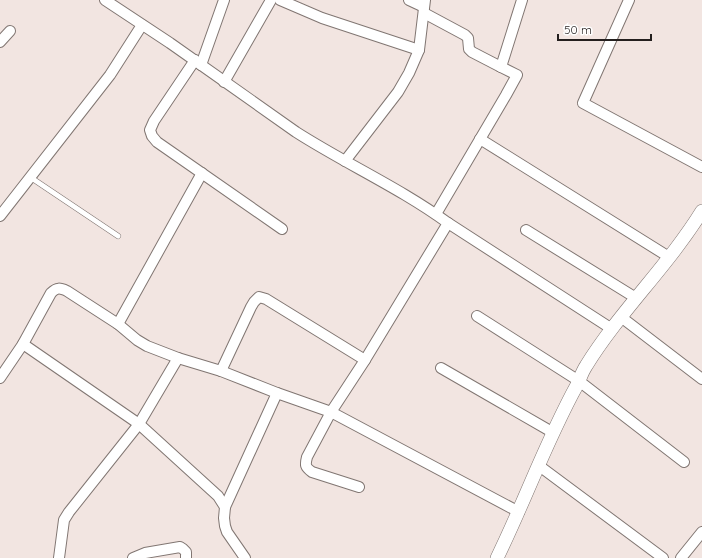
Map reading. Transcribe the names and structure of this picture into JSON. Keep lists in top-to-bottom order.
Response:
{
  "scale_bar": "50 m"
}
